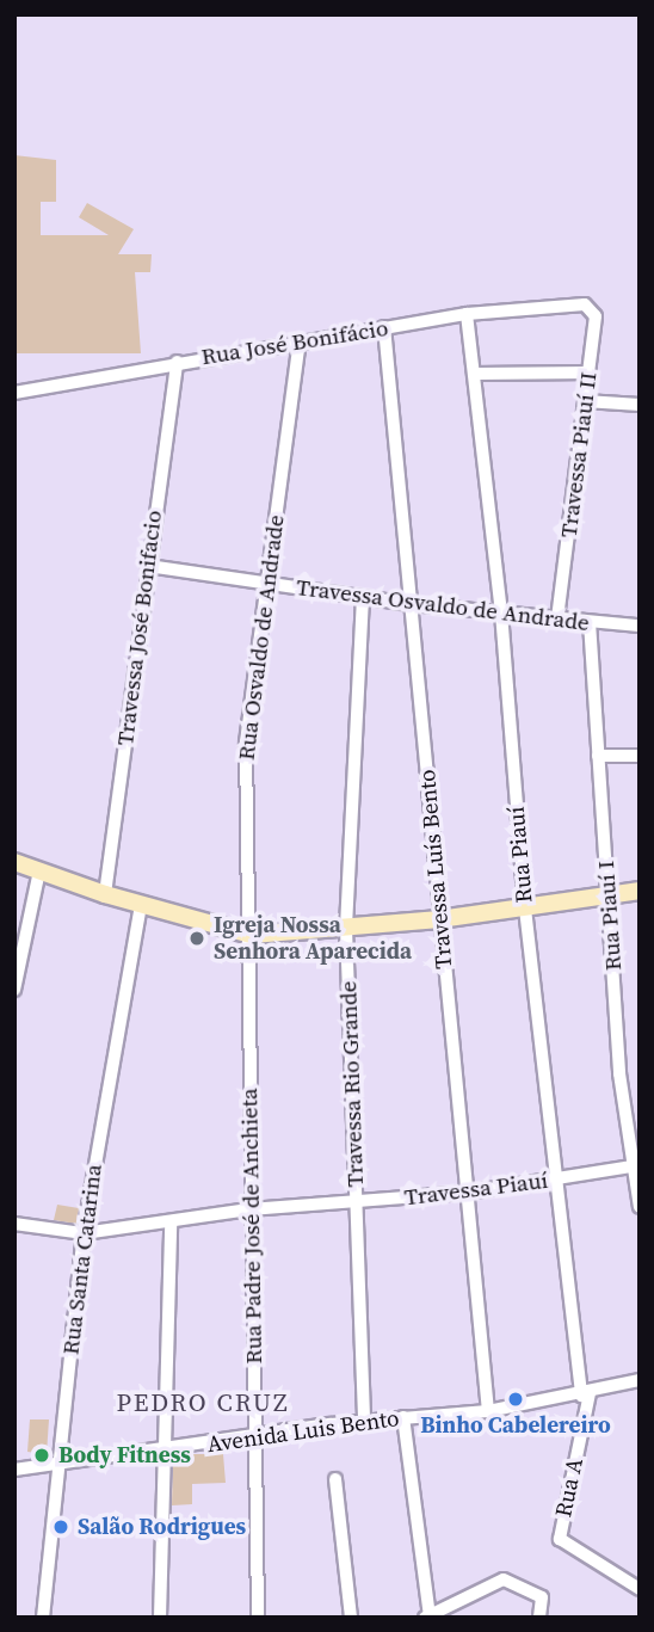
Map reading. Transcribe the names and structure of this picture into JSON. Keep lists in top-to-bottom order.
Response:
{
  "streets": {
    "street": [
      "Rua José Bonifácio",
      "Travessa Piauí II",
      "Travessa Osvaldo de Andrade",
      "Travessa José Bonifacio",
      "Rua Osvaldo de Andrade",
      "Rua Piauí",
      "Travessa Luís Bento",
      "Rua Piauí I",
      "Travessa Rio Grande",
      "Travessa Piauí",
      "Rua Padre José de Anchieta",
      "Rua Santa Catarina",
      "Avenida Luis Bento",
      "Rua A"
    ]
  },
  "crossings": [
    ["Rua José Bonifácio", "Travessa Piauí II"],
    ["Rua José Bonifácio", "Travessa José Bonifacio"],
    ["Rua José Bonifácio", "Rua Osvaldo de Andrade"],
    ["Rua José Bonifácio", "Rua Piauí"],
    ["Rua José Bonifácio", "Travessa Luís Bento"],
    ["Travessa Piauí II", "Travessa Osvaldo de Andrade"],
    ["Travessa Osvaldo de Andrade", "Travessa José Bonifacio"],
    ["Travessa Osvaldo de Andrade", "Rua Osvaldo de Andrade"],
    ["Travessa Osvaldo de Andrade", "Rua Piauí"],
    ["Travessa Osvaldo de Andrade", "Travessa Luís Bento"],
    ["Travessa Osvaldo de Andrade", "Rua Piauí I"],
    ["Travessa Osvaldo de Andrade", "Travessa Rio Grande"],
    ["Rua Osvaldo de Andrade", "Rua Padre José de Anchieta"],
    ["Rua Piauí", "Travessa Piauí"],
    ["Rua Piauí", "Avenida Luis Bento"],
    ["Rua Piauí", "Rua A"],
    ["Travessa Luís Bento", "Travessa Piauí"],
    ["Travessa Luís Bento", "Avenida Luis Bento"],
    ["Rua Piauí I", "Travessa Piauí"],
    ["Travessa Rio Grande", "Travessa Piauí"],
    ["Travessa Rio Grande", "Avenida Luis Bento"],
    ["Travessa Piauí", "Rua Padre José de Anchieta"],
    ["Travessa Piauí", "Rua Santa Catarina"],
    ["Rua Padre José de Anchieta", "Avenida Luis Bento"],
    ["Rua Santa Catarina", "Avenida Luis Bento"],
    ["Avenida Luis Bento", "Rua A"]
  ],
  "districts": ["PEDRO CRUZ"],
  "places": [
    "Igreja Nossa Senhora Aparecida",
    "Binho Cabelereiro",
    "Body Fitness",
    "Salão Rodrigues"
  ]
}
